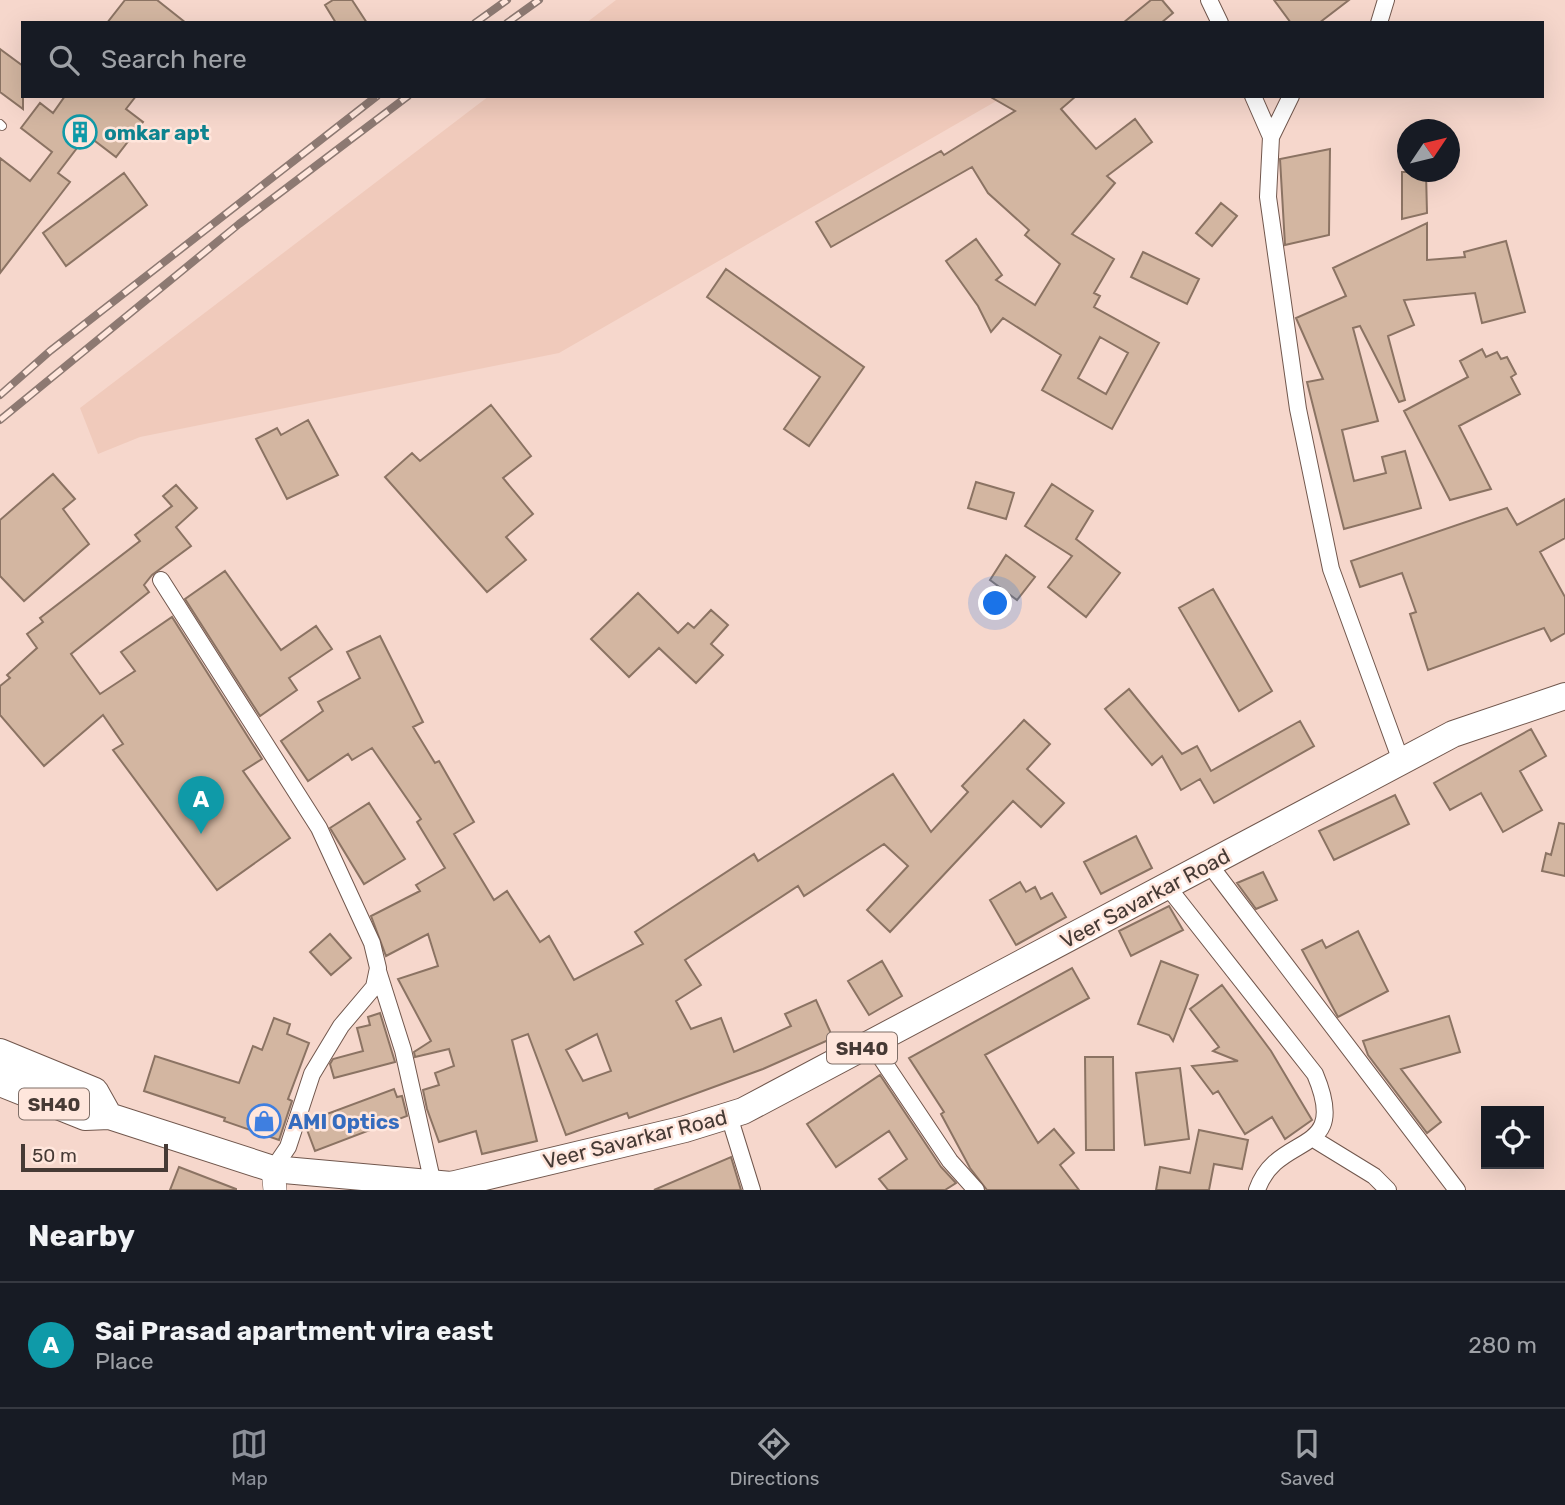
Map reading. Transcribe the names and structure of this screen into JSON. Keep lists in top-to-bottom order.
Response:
{
  "streets": {
    "main road": ["Veer Savarkar Road", "SH40"]
  },
  "places": {
    "building": ["omkar apt"],
    "shop": ["AMI Optics"]
  },
  "scale_bar": "50 m",
  "north": "top right",
  "page": {
    "search": "Search here",
    "pins": "A",
    "scale": "50 m",
    "heading": "Nearby",
    "list": [
      {
        "mark": "A",
        "name": "Sai Prasad apartment vira east",
        "note": "Place",
        "value": "280 m"
      }
    ],
    "nav": ["Map", "Directions", "Saved"]
  }
}
